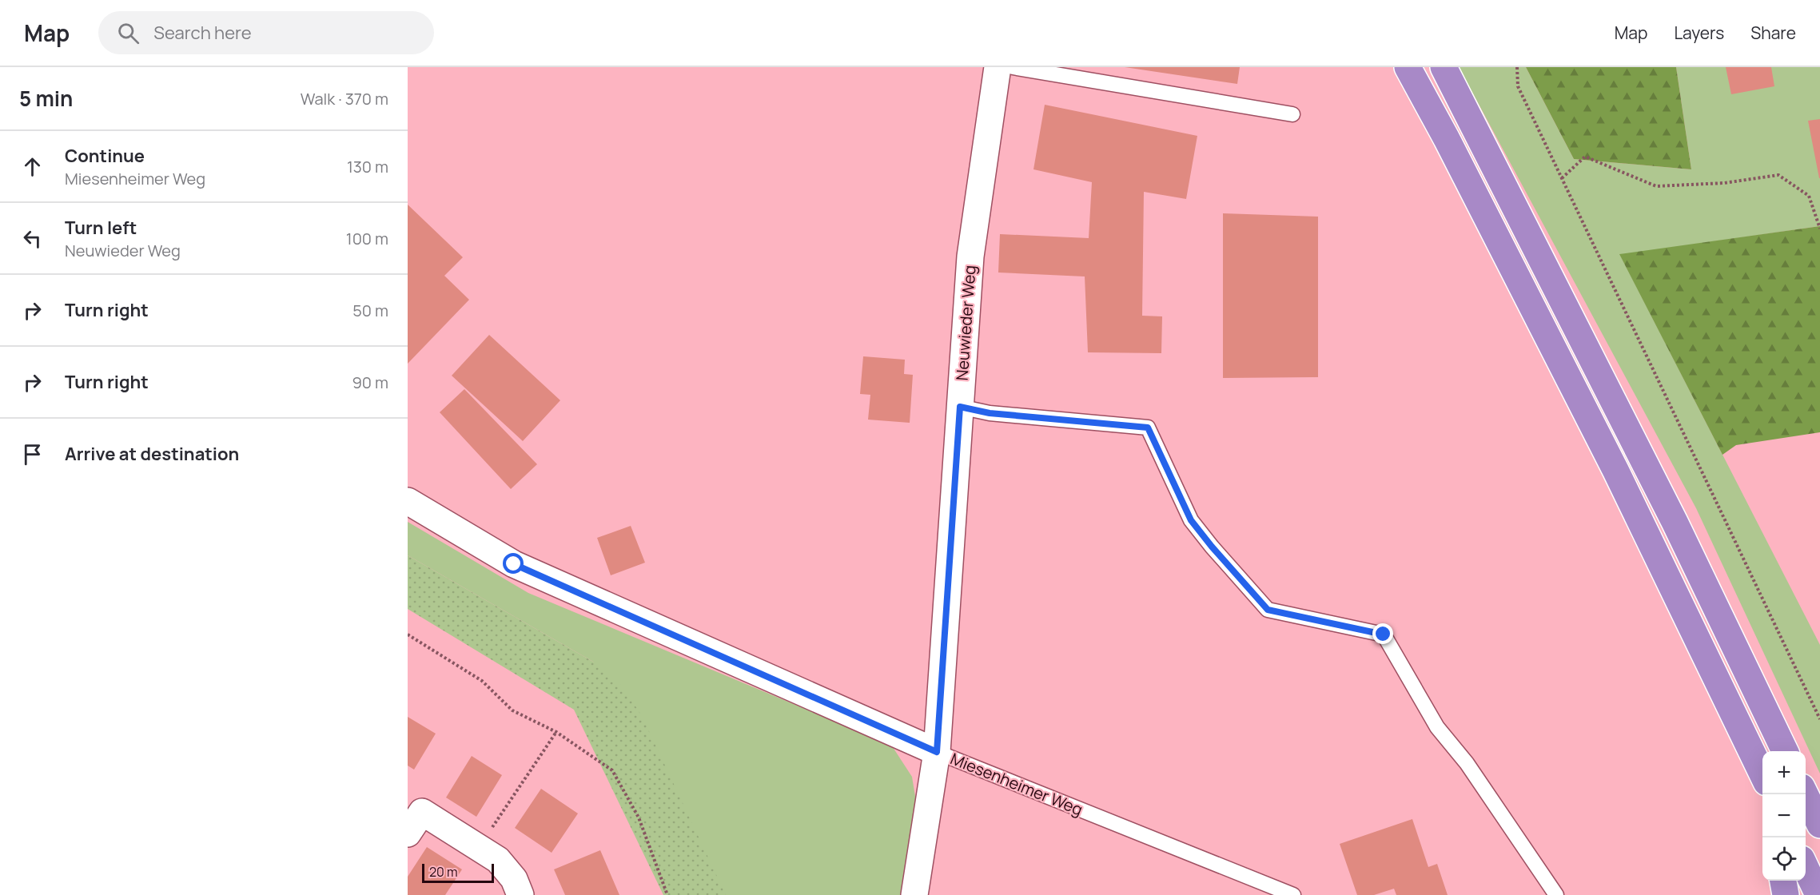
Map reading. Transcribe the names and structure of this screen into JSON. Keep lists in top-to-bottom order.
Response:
{
  "streets": {
    "street": ["Neuwieder Weg", "Miesenheimer Weg"]
  },
  "crossings": [
    ["Neuwieder Weg", "Miesenheimer Weg"]
  ],
  "scale_bar": "20 m",
  "page": {
    "header": "Map",
    "search": "Search here",
    "nav": ["Map", "Layers", "Share"],
    "heading": ["5 min", "Walk · 370 m"],
    "list": [
      ["Continue", "Miesenheimer Weg", "130 m"],
      ["Turn left", "Neuwieder Weg", "100 m"],
      ["Turn right", "50 m"],
      ["Turn right", "90 m"],
      "Arrive at destination"
    ],
    "map_buttons": ["+", "−"],
    "scale": "20 m"
  }
}
